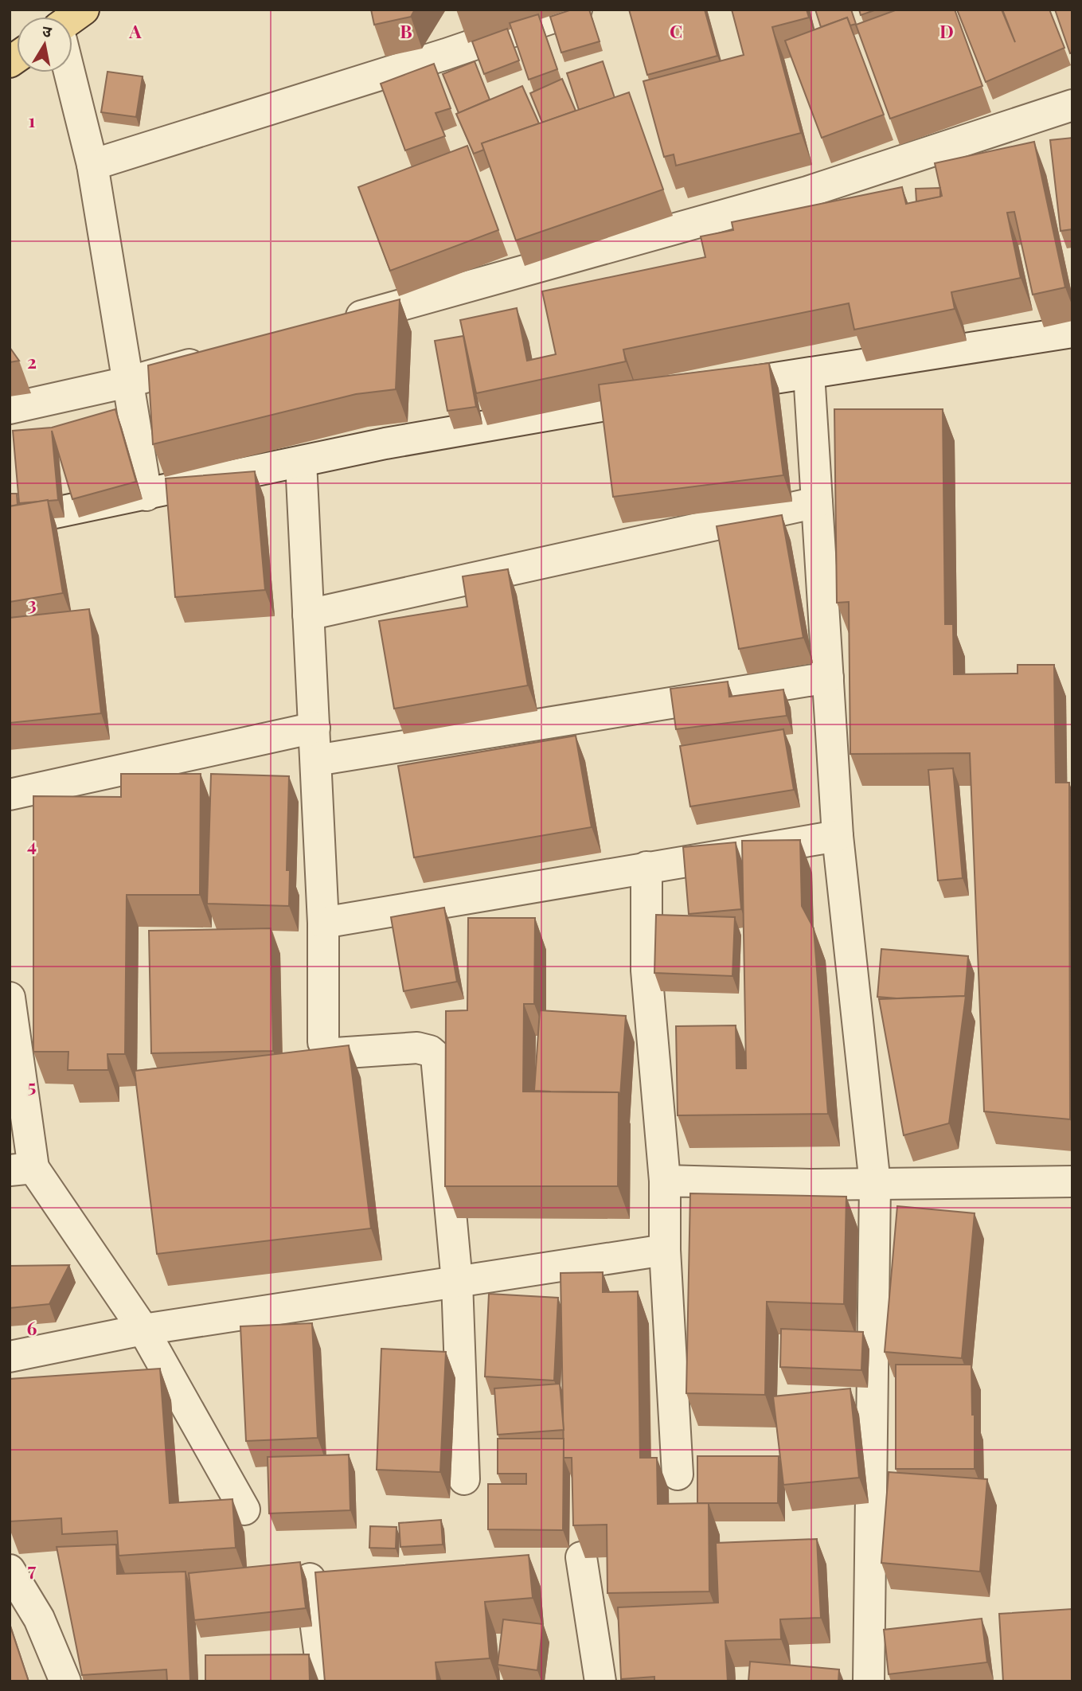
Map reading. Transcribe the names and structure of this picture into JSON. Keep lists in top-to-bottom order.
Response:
{
  "north": "top",
  "grid": {
    "columns": [
      "A",
      "B",
      "C",
      "D"
    ],
    "rows": [
      "1",
      "2",
      "3",
      "4",
      "5",
      "6",
      "7"
    ]
  }
}
